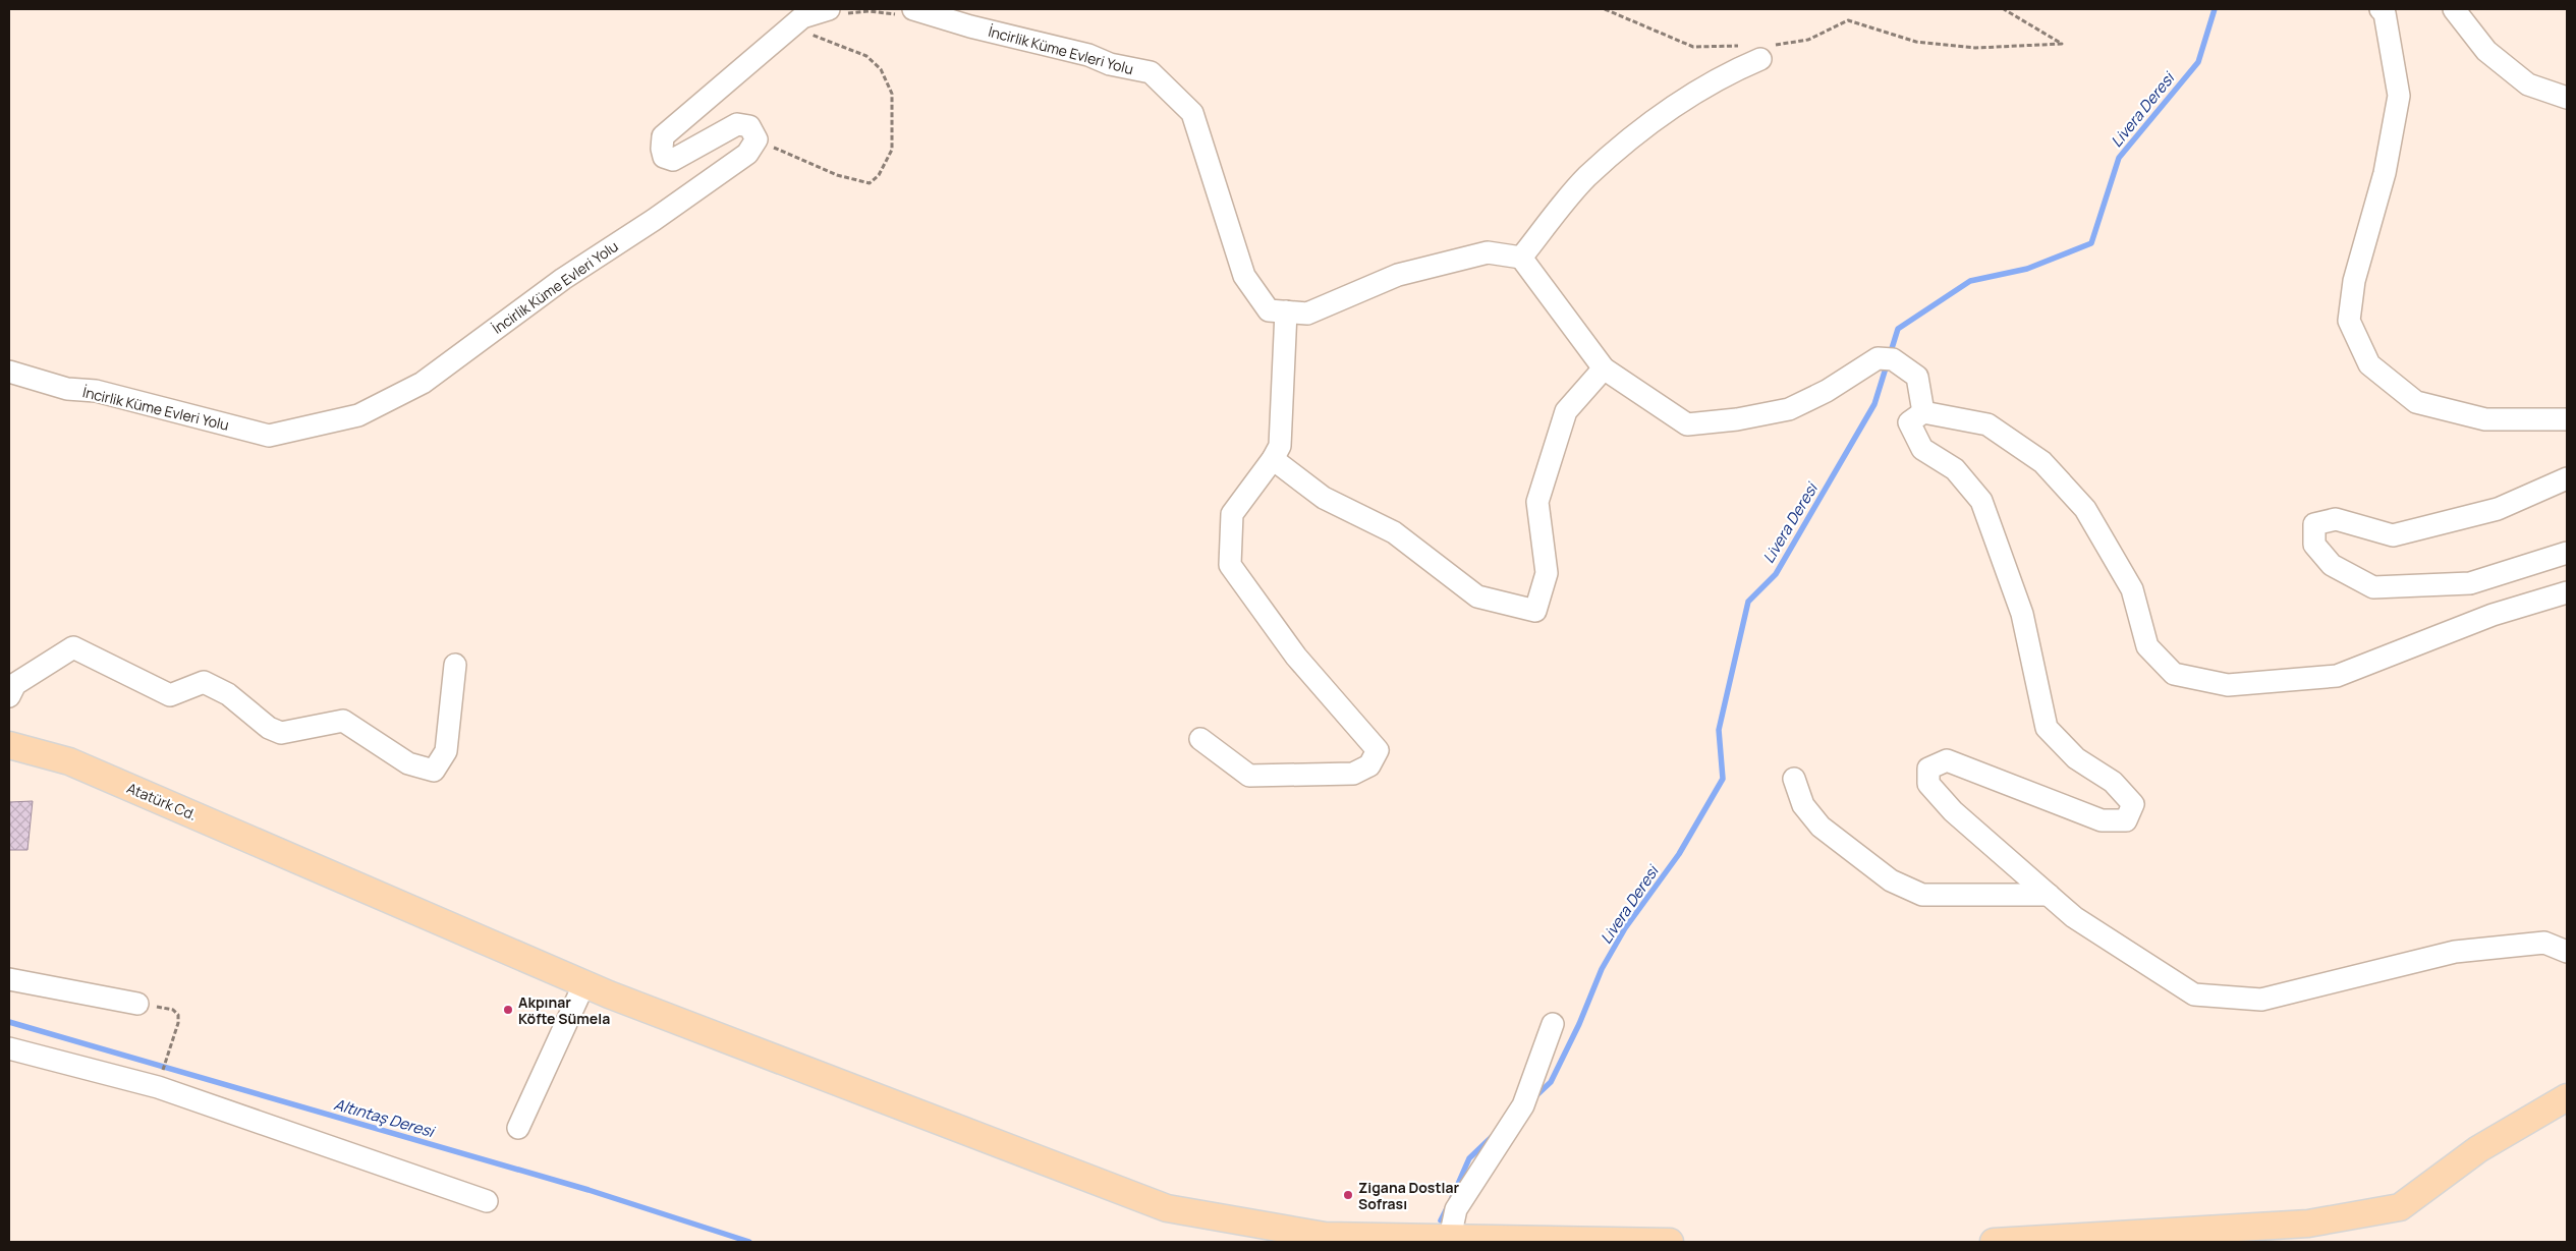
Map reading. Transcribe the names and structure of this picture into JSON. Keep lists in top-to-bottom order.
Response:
{
  "streets": {
    "main road": ["Atatürk Cd."],
    "street": ["İncirlik Küme Evleri Yolu"]
  },
  "water": ["Livera Deresi", "Altıntaş Deresi"],
  "places": ["Akpınar Köfte Sümela", "Zigana Dostlar Sofrası"]
}
